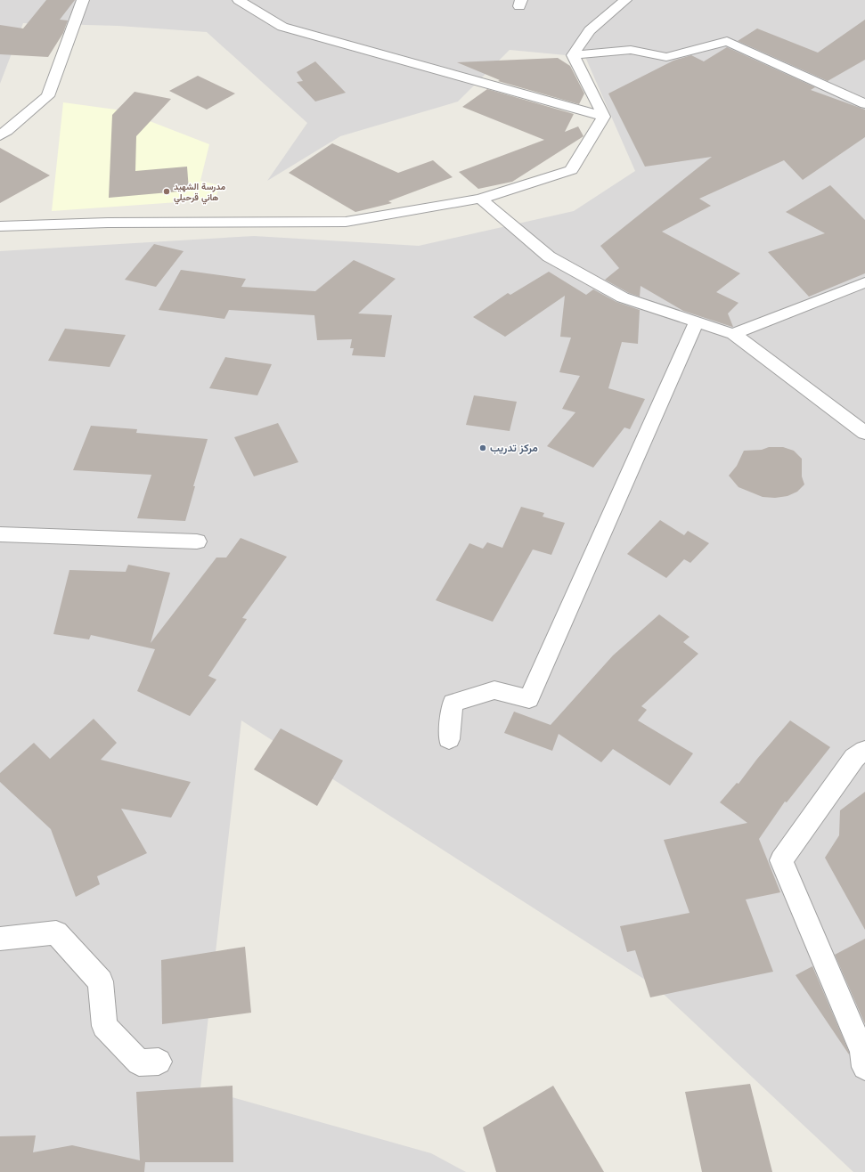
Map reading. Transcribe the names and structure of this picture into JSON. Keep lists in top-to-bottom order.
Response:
{
  "places": ["مدرسة الشهيد هاني قرحيلي", "مركز تدريب"]
}
